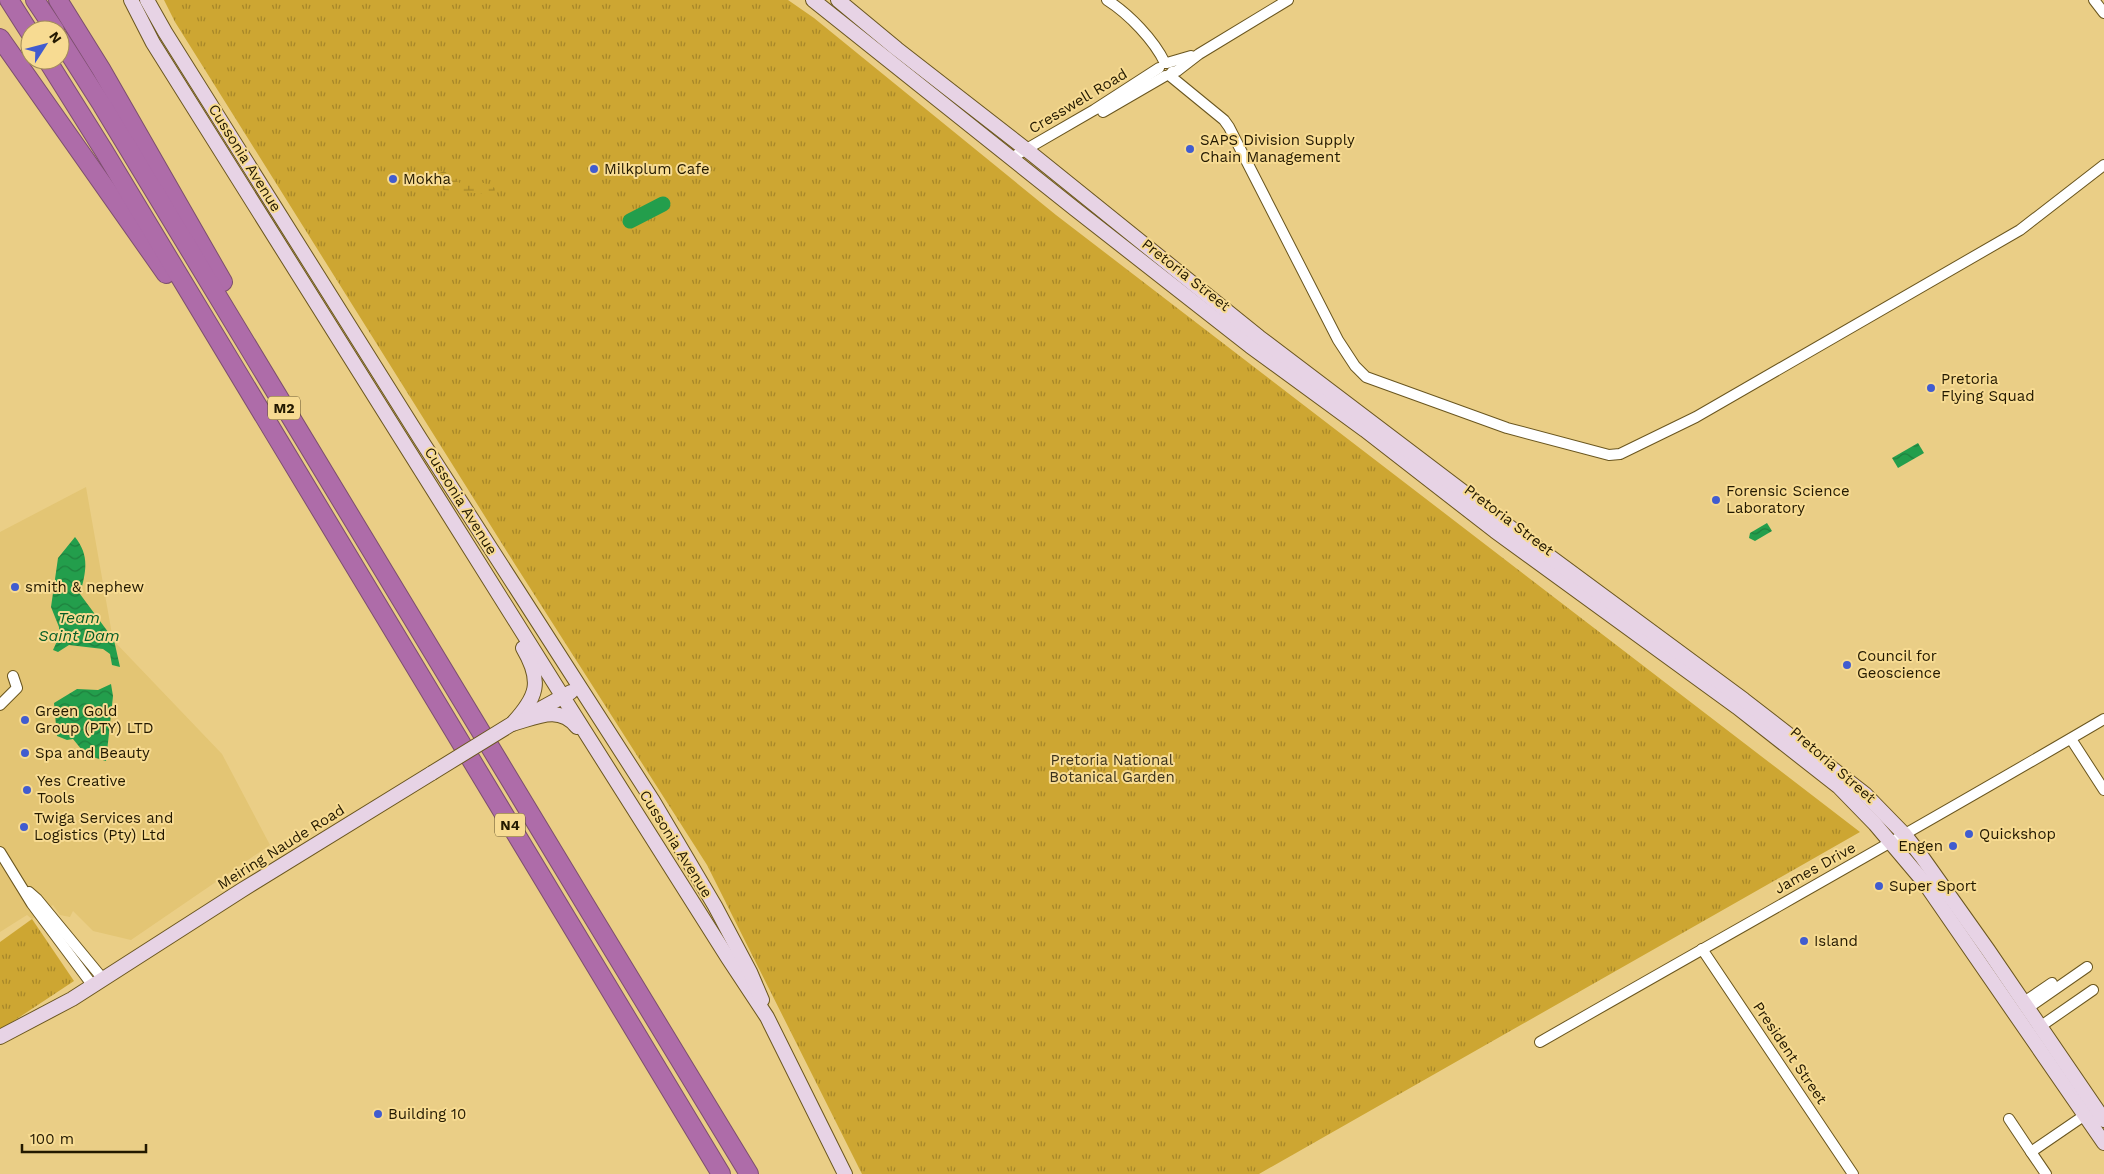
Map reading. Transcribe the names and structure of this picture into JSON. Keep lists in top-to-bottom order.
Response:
{
  "streets": {
    "highway": ["M2", "N4"],
    "main road": ["Cussonia Avenue", "Pretoria Street", "Meiring Naude Road"],
    "street": ["Cresswell Road", "James Drive", "President Street"]
  },
  "crossings": [
    ["Cresswell Road", "Pretoria Street"],
    ["Cussonia Avenue", "Meiring Naude Road"],
    ["Pretoria Street", "James Drive"],
    ["M2", "N4"],
    ["James Drive", "President Street"]
  ],
  "water": ["Team Saint Dam"],
  "parks": ["Pretoria National Botanical Garden"],
  "places": [
    "SAPS Division Supply Chain Management",
    "Milkplum Cafe",
    "Mokha",
    "Pretoria Flying Squad",
    "Forensic Science Laboratory",
    "smith & nephew",
    "Council for Geoscience",
    "Green Gold Group (PTY) LTD",
    "Spa and Beauty",
    "Yes Creative Tools",
    "Twiga Services and Logistics (Pty) Ltd",
    "Quickshop",
    "Engen",
    "Super Sport",
    "Island",
    "Building 10"
  ],
  "scale_bar": "100 m",
  "north": "top right"
}
